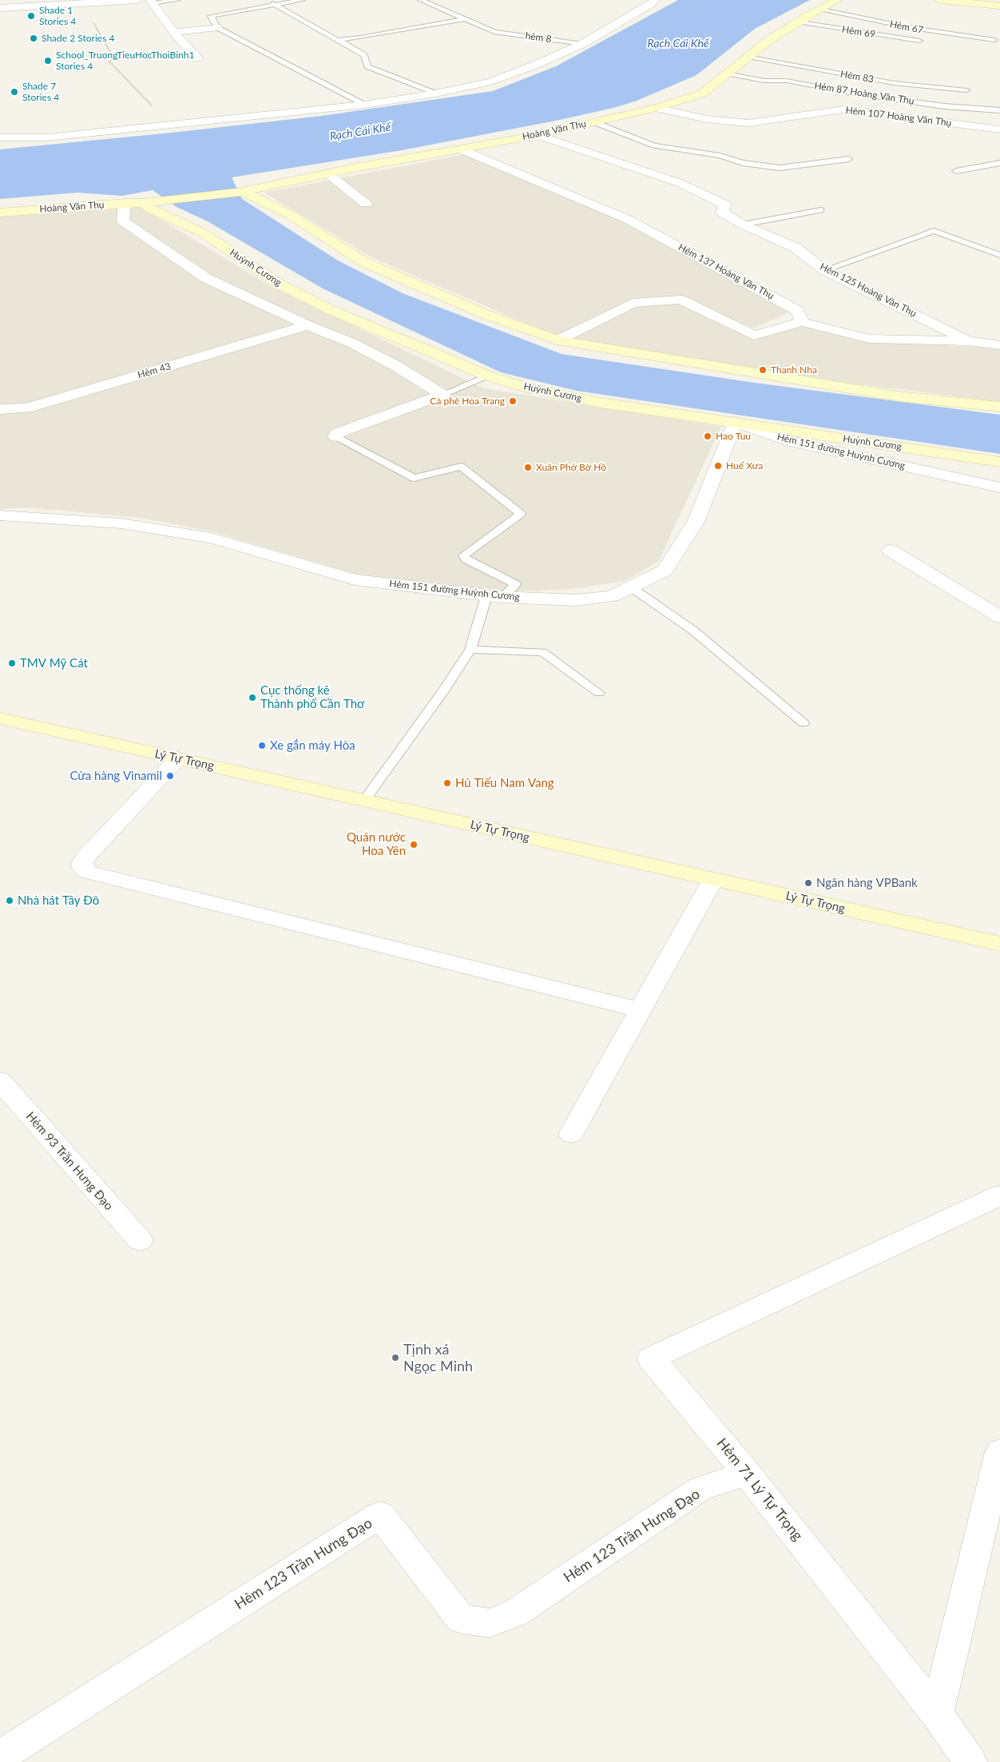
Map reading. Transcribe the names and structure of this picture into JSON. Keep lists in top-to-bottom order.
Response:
{
  "streets": {
    "street": [
      "Hẻm 107 Hoàng Văn Thụ",
      "Hoàng Văn Thụ",
      "Huỳnh Cương",
      "Hẻm 137 Hoàng Văn Thụ",
      "Hẻm 125 Hoàng Văn Thụ",
      "Hẻm 43",
      "Hẻm 151 đường Huỳnh Cương",
      "Lý Tự Trọng",
      "Hẻm 93 Trần Hưng Đạo",
      "Hẻm 71 Lý Tự Trọng",
      "Hẻm 123 Trần Hưng Đạo"
    ],
    "lane": [
      "Hẻm 67",
      "Hẻm 69",
      "hẻm 8",
      "Hẻm 83",
      "Hẻm 87 Hoàng Văn Thụ"
    ]
  },
  "crossings": [
    ["Hẻm 67", "Hoàng Văn Thụ"],
    ["Hẻm 69", "Hoàng Văn Thụ"],
    ["Hẻm 83", "Hoàng Văn Thụ"],
    ["Hẻm 87 Hoàng Văn Thụ", "Hoàng Văn Thụ"],
    ["Hẻm 107 Hoàng Văn Thụ", "Hoàng Văn Thụ"],
    ["Hoàng Văn Thụ", "Huỳnh Cương"],
    ["Hoàng Văn Thụ", "Hẻm 137 Hoàng Văn Thụ"],
    ["Hoàng Văn Thụ", "Hẻm 125 Hoàng Văn Thụ"],
    ["Huỳnh Cương", "Hẻm 151 đường Huỳnh Cương"],
    ["Hẻm 71 Lý Tự Trọng", "Hẻm 123 Trần Hưng Đạo"]
  ],
  "water": ["Rạch Cái Khế"],
  "places": [
    "Shade 1 Stories 4",
    "Shade 2 Stories 4",
    "School_TruongTieuHocThoiBinh1 Stories 4",
    "Shade 7 Stories 4",
    "Thanh Nha",
    "Cà phê Hoa Trang",
    "Hao Tuu",
    "Huế Xưa",
    "Xuân Phở Bờ Hồ",
    "TMV Mỹ Cát",
    "Cục thống kê Thành phố Cần Thơ",
    "Xe gắn máy Hòa",
    "Cửa hàng Vinamil",
    "Hủ Tiếu Nam Vang",
    "Quán nước Hoa Yên",
    "Ngân hàng VPBank",
    "Nhà hát Tây Đô",
    "Tịnh xá Ngọc Minh"
  ]
}
